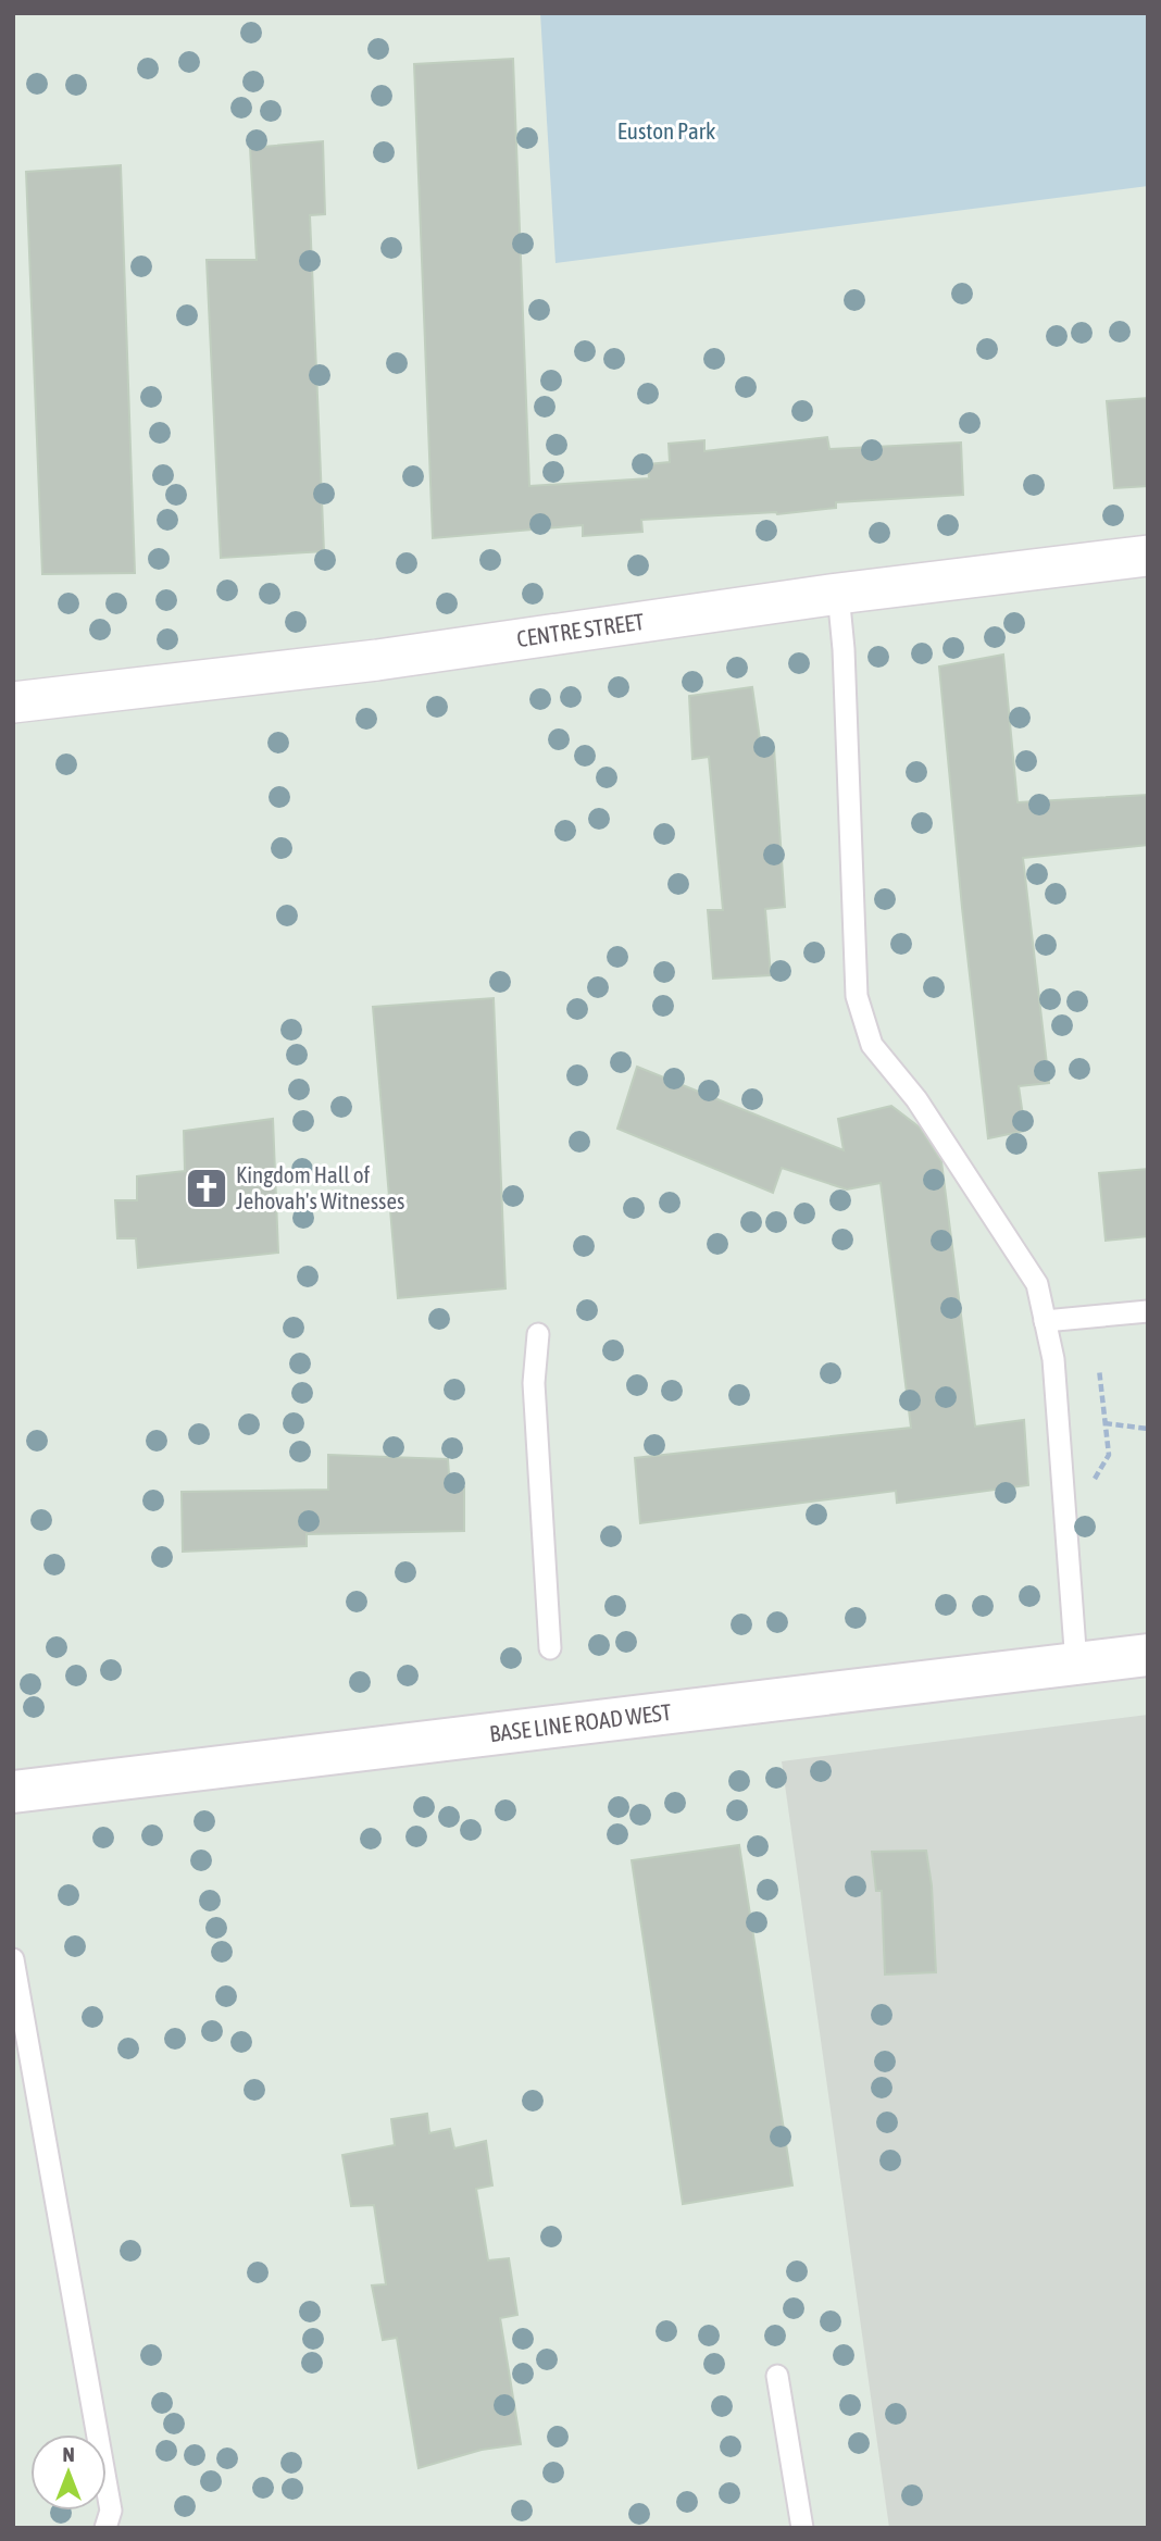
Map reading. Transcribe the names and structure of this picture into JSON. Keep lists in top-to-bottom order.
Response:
{
  "streets": {
    "street": ["CENTRE STREET", "BASE LINE ROAD WEST"]
  },
  "parks": ["Euston Park"],
  "places": {
    "church": ["Kingdom Hall of Jehovah's Witnesses"]
  },
  "north": "top"
}
